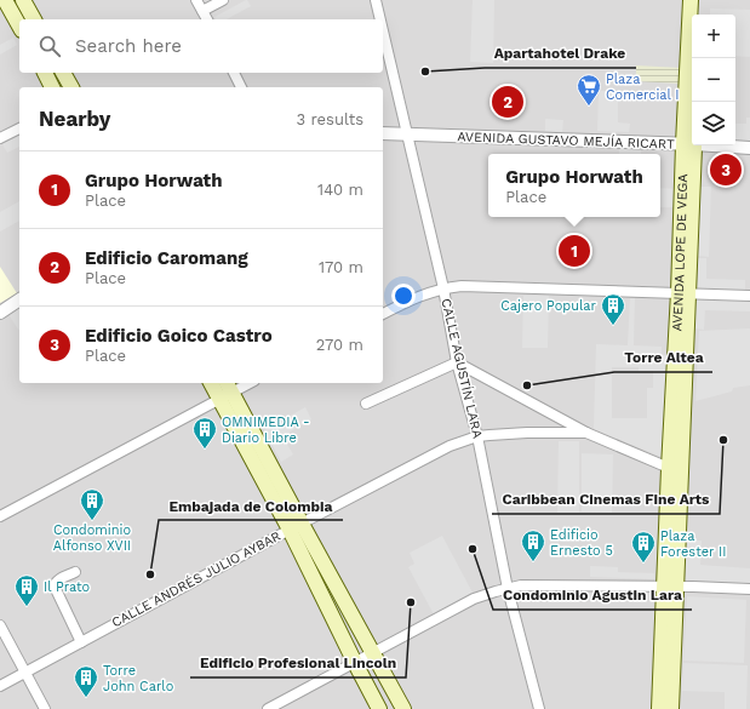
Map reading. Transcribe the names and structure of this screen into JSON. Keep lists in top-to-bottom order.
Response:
{
  "streets": {
    "main road": ["AVENIDA LOPE DE VEGA"],
    "street": ["AVENIDA GUSTAVO MEJÍA RICART", "CALLE AGUSTÍN LARA", "CALLE ANDRÉS JULIO AYBAR"]
  },
  "crossings": [
    ["AVENIDA GUSTAVO MEJÍA RICART", "AVENIDA LOPE DE VEGA"],
    ["AVENIDA GUSTAVO MEJÍA RICART", "CALLE AGUSTÍN LARA"],
    ["AVENIDA LOPE DE VEGA", "CALLE ANDRÉS JULIO AYBAR"],
    ["CALLE AGUSTÍN LARA", "CALLE ANDRÉS JULIO AYBAR"]
  ],
  "places": {
    "other": [
      "Apartahotel Drake",
      "Torre Altea",
      "Caribbean Cinemas Fine Arts",
      "Condominio Agustin Lara",
      "Embajada de Colombia",
      "Edificio Profesional Lincoln"
    ],
    "supermarket": ["Plaza Comercial I"],
    "building": [
      "Cajero Popular",
      "OMNIMEDIA - Diario Libre",
      "Condominio Alfonso XVII",
      "Edificio Ernesto 5",
      "Plaza Forester II",
      "Il Prato",
      "Torre John Carlo"
    ]
  },
  "page": {
    "map_buttons": ["+", "−"],
    "search": "Search here",
    "pins": ["2", "3", "1"],
    "heading": ["Nearby", "3 results"],
    "list": [
      {
        "mark": "1",
        "name": "Grupo Horwath",
        "note": "Place",
        "value": "140 m"
      },
      {
        "mark": "2",
        "name": "Edificio Caromang",
        "note": "Place",
        "value": "170 m"
      },
      {
        "mark": "3",
        "name": "Edificio Goico Castro",
        "note": "Place",
        "value": "270 m"
      }
    ],
    "popup": ["Grupo Horwath", "Place"]
  }
}
